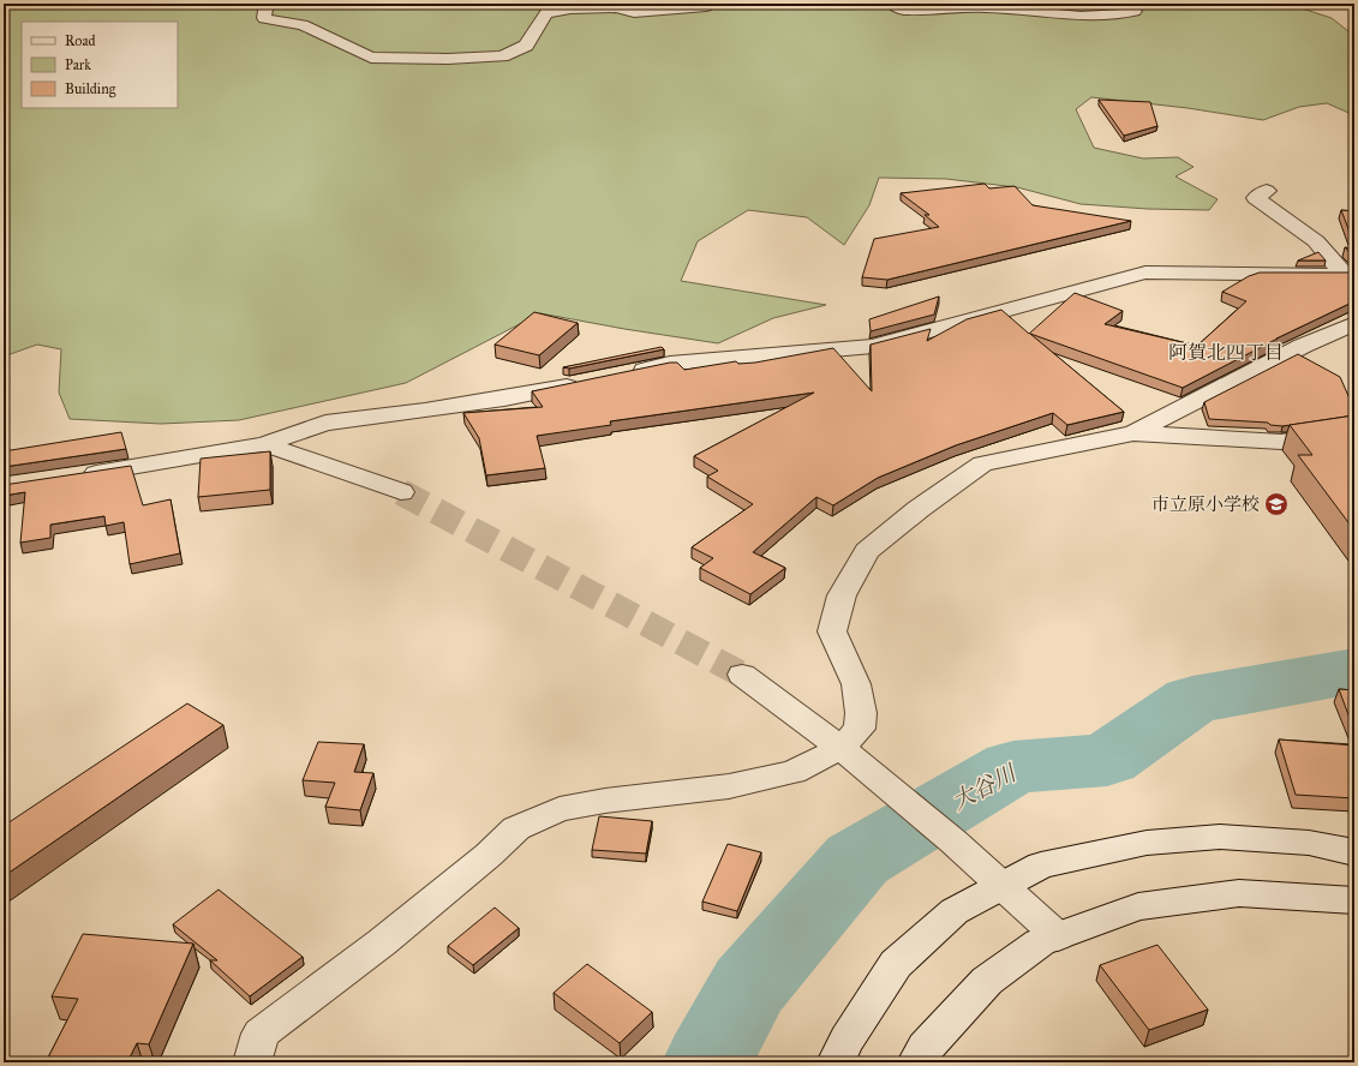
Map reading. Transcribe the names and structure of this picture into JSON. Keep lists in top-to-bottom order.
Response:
{
  "districts": ["阿賀北四丁目"],
  "water": ["大谷川"],
  "places": {
    "school or university": ["市立原小学校"]
  },
  "legend": ["Road", "Park", "Building"]
}
